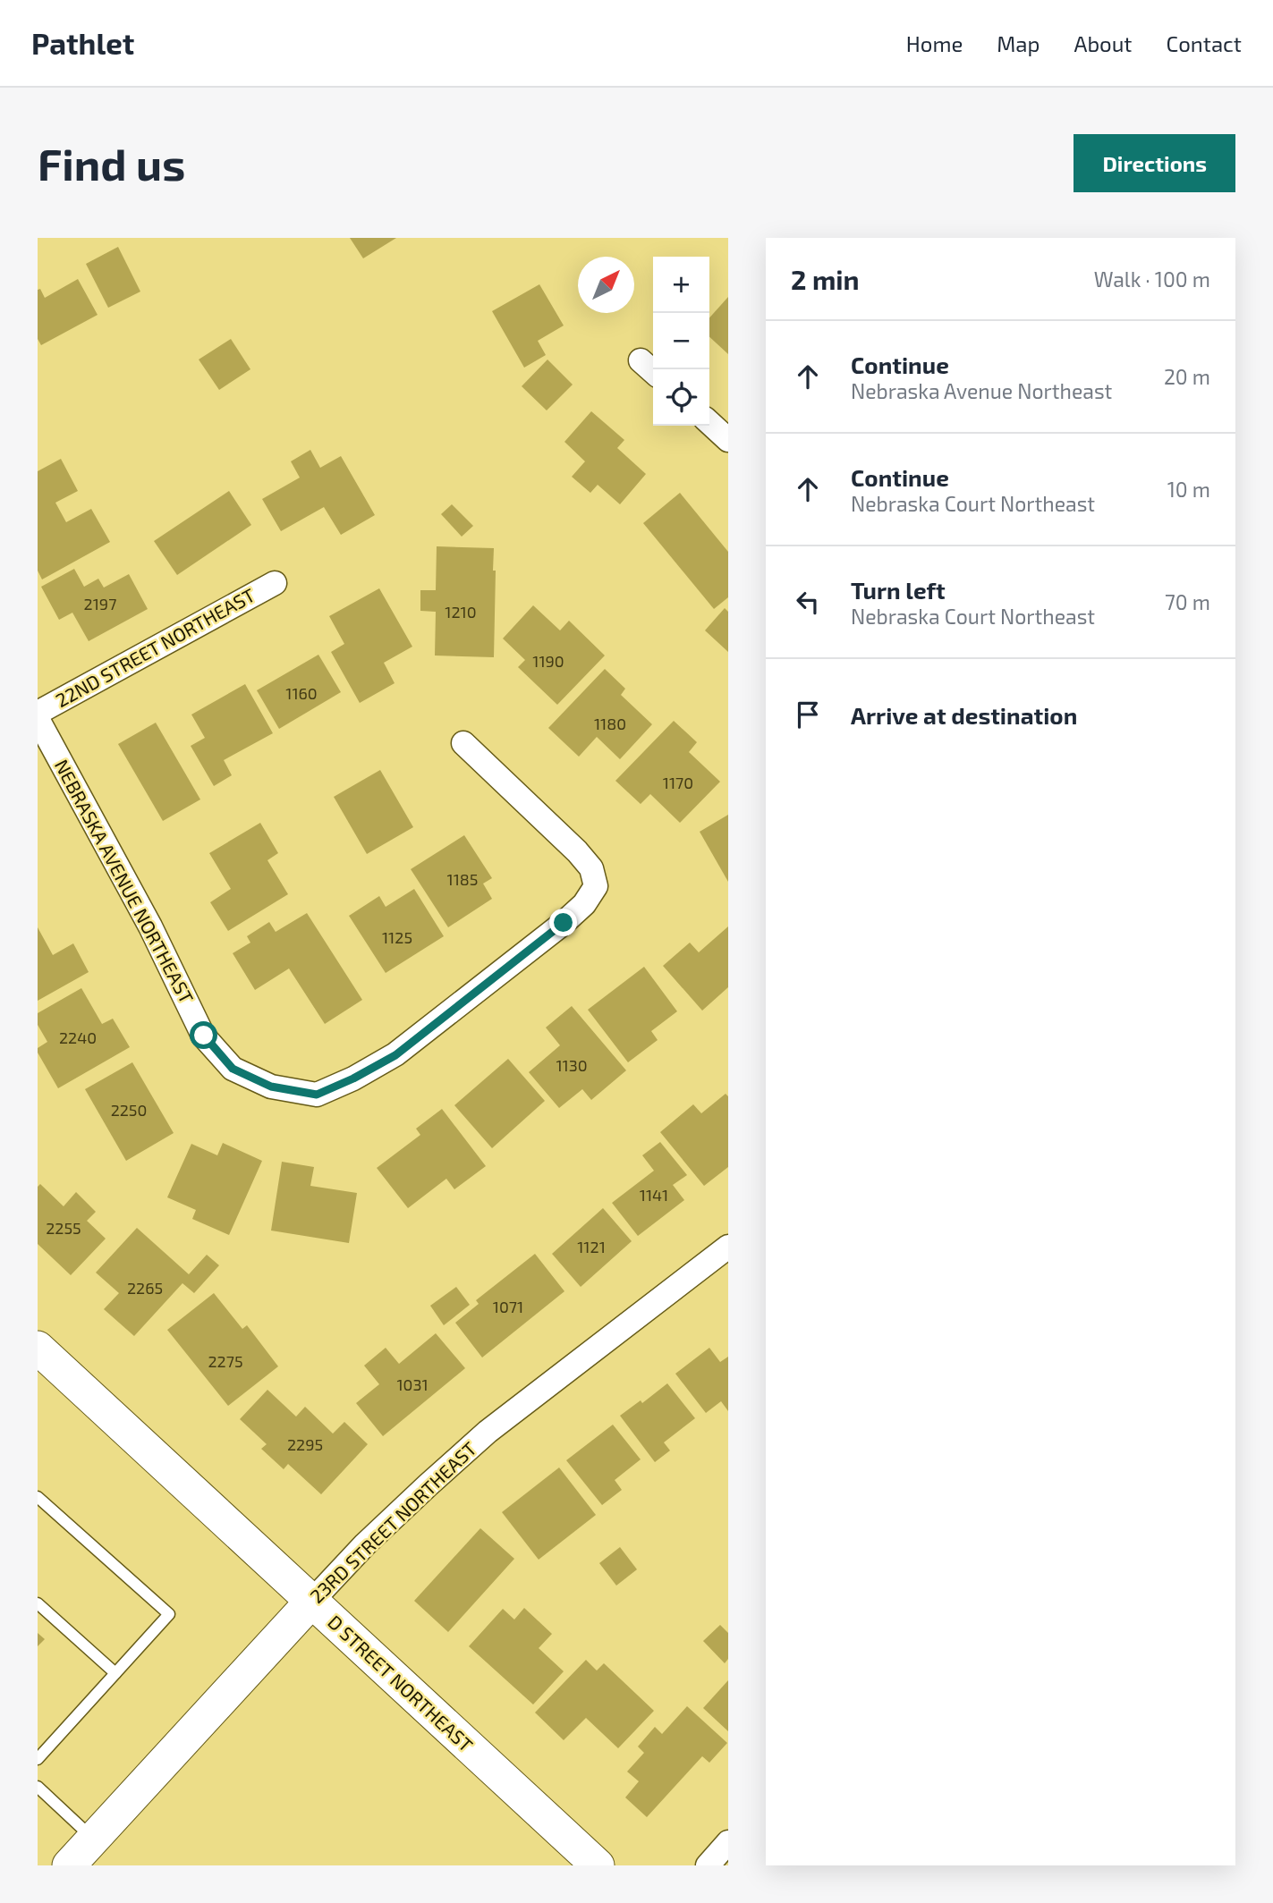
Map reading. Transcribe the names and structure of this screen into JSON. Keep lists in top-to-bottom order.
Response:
{
  "streets": {
    "street": [
      "22ND STREET NORTHEAST",
      "NEBRASKA AVENUE NORTHEAST",
      "23RD STREET NORTHEAST",
      "D STREET NORTHEAST"
    ]
  },
  "crossings": [
    ["23RD STREET NORTHEAST", "D STREET NORTHEAST"]
  ],
  "house_numbers": [
    "2197",
    "1210",
    "1190",
    "1160",
    "1180",
    "1170",
    "1185",
    "1125",
    "2240",
    "1130",
    "2250",
    "1141",
    "2255",
    "1121",
    "2265",
    "1071",
    "2275",
    "1031",
    "2295"
  ],
  "north": "top right",
  "page": {
    "header": "Pathlet",
    "nav": [
      "Home",
      "Map",
      "About",
      "Contact"
    ],
    "buttons": "Directions",
    "title": "Find us",
    "heading": ["2 min", "Walk · 100 m"],
    "map_buttons": ["+", "−"],
    "list": [
      ["Continue", "Nebraska Avenue Northeast", "20 m"],
      ["Continue", "Nebraska Court Northeast", "10 m"],
      ["Turn left", "Nebraska Court Northeast", "70 m"],
      "Arrive at destination"
    ]
  }
}
